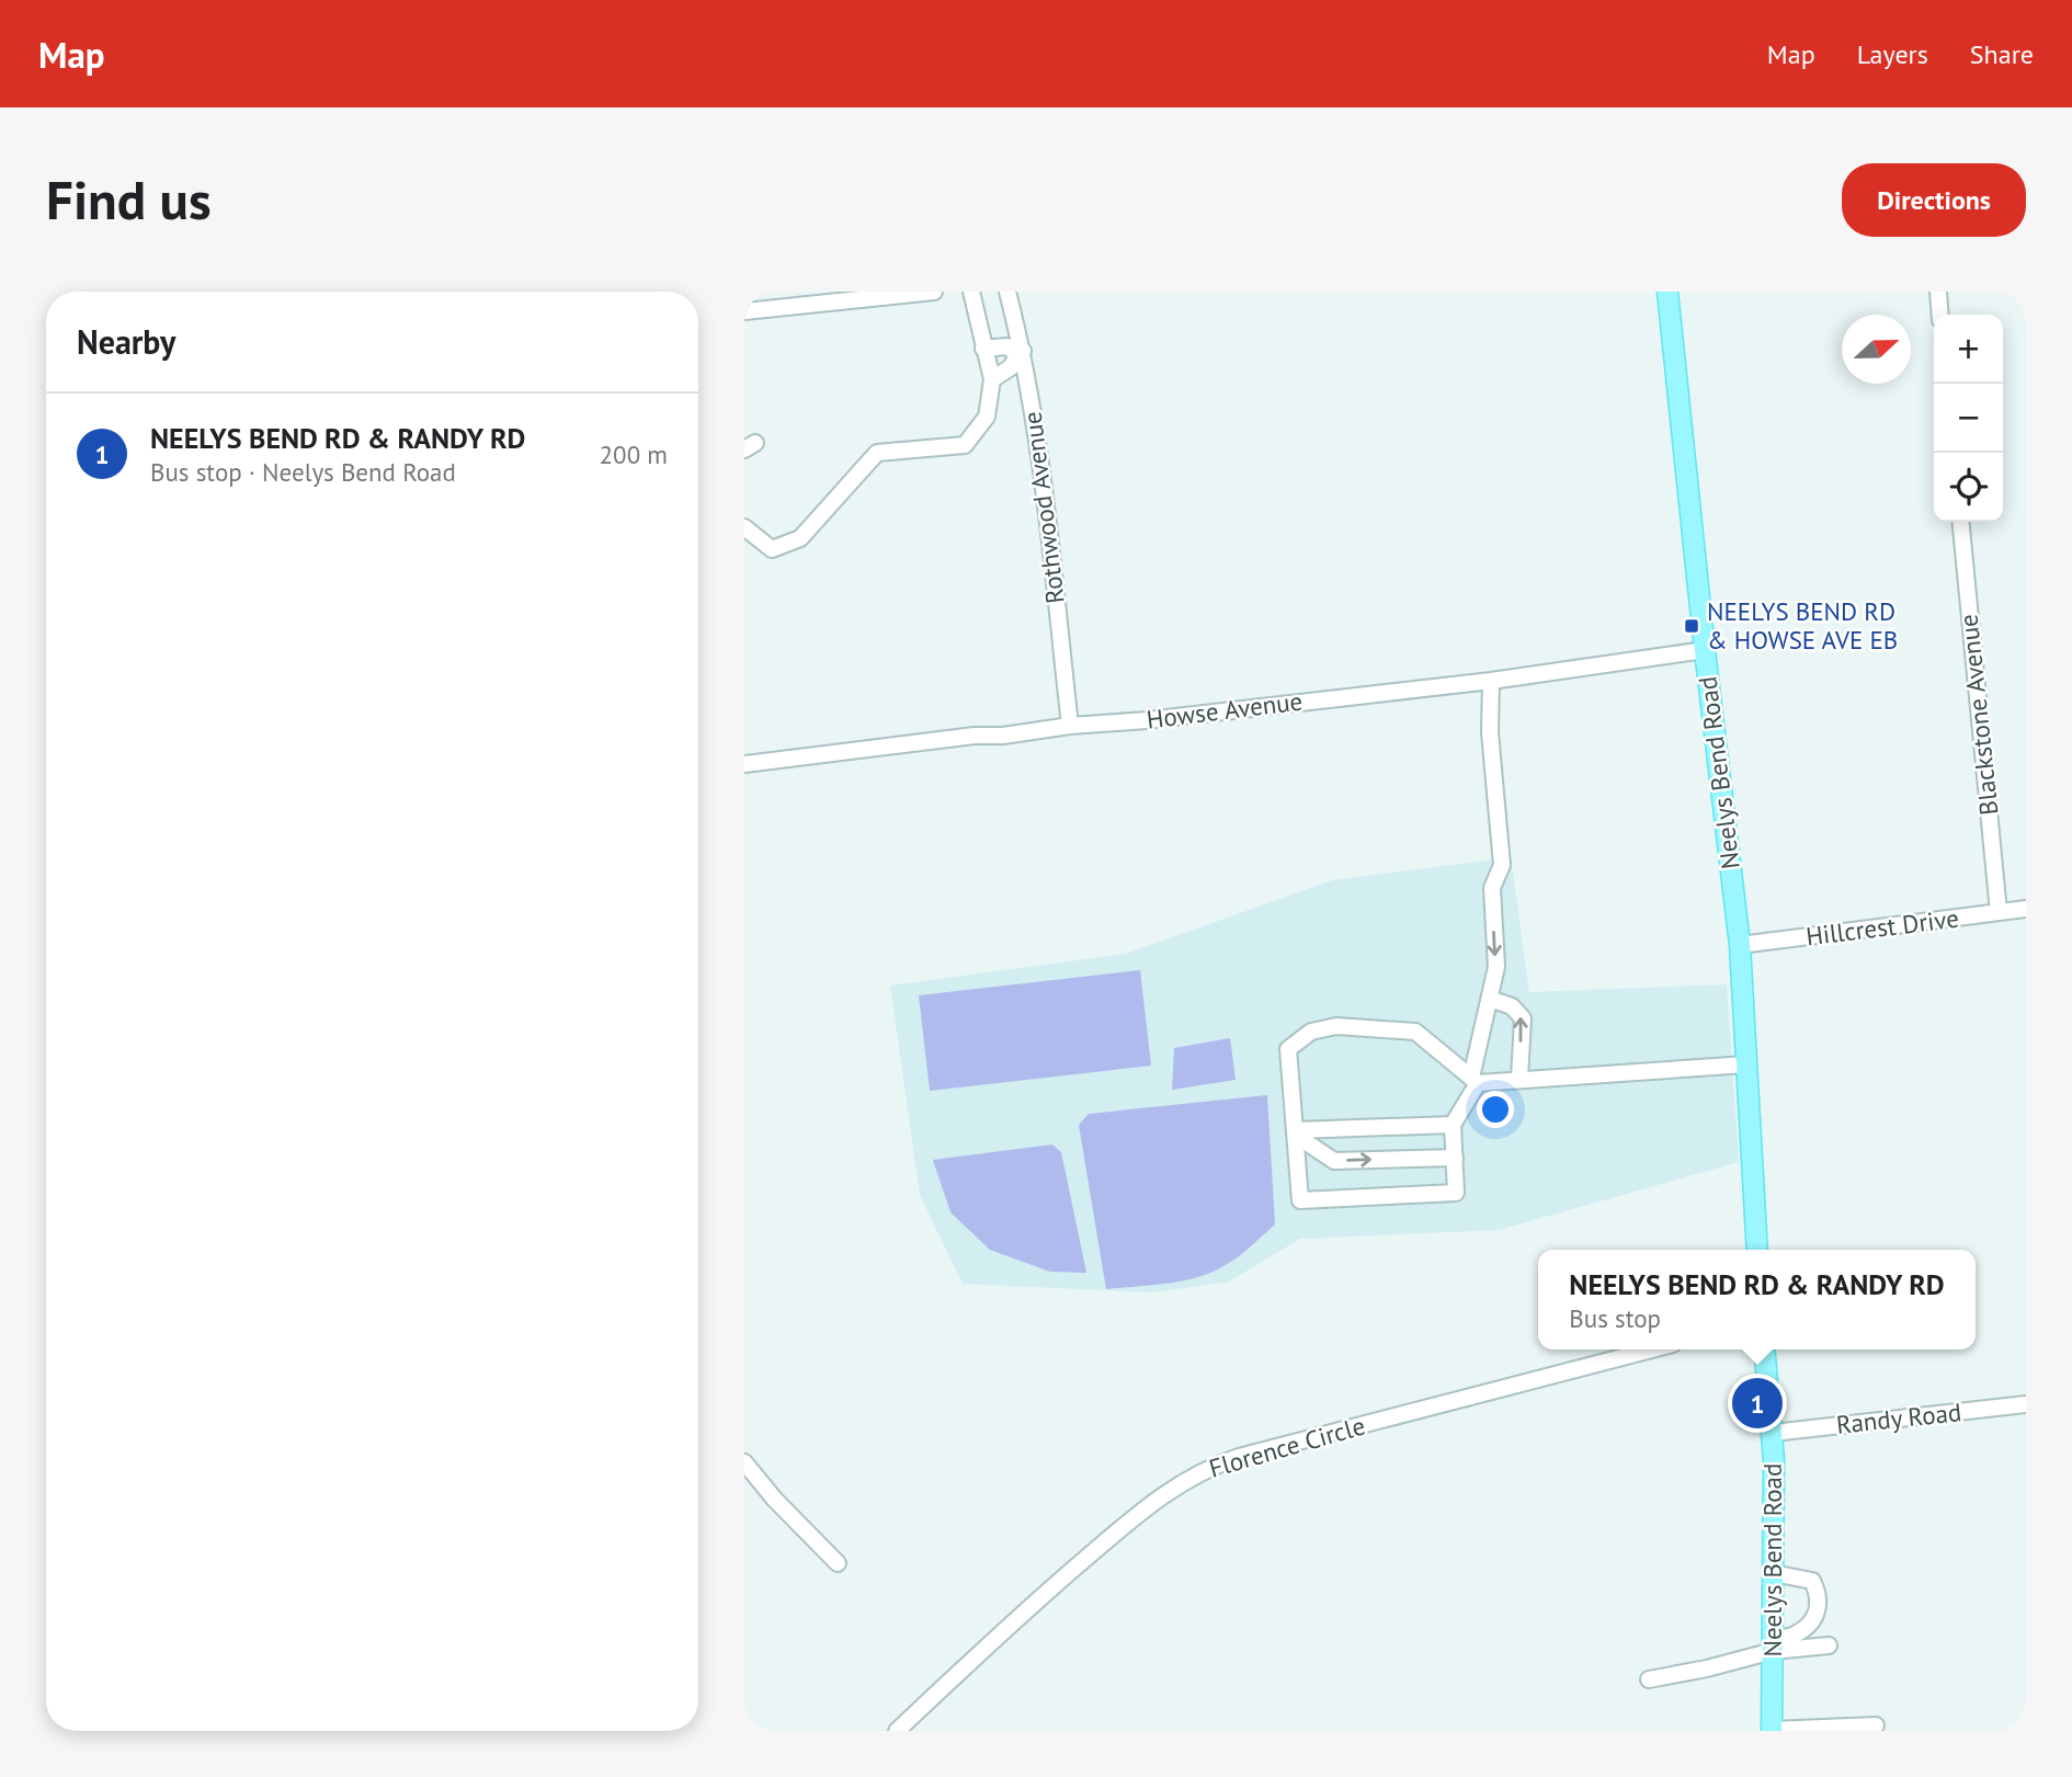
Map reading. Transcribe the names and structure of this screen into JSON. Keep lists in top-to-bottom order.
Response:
{
  "streets": {
    "main road": ["Neelys Bend Road"],
    "street": [
      "Rothwood Avenue",
      "Howse Avenue",
      "Blackstone Avenue",
      "Hillcrest Drive",
      "Randy Road",
      "Florence Circle"
    ]
  },
  "crossings": [
    ["Rothwood Avenue", "Howse Avenue"],
    ["Howse Avenue", "Neelys Bend Road"],
    ["Blackstone Avenue", "Hillcrest Drive"],
    ["Neelys Bend Road", "Hillcrest Drive"],
    ["Neelys Bend Road", "Randy Road"]
  ],
  "places": {
    "transit": ["NEELYS BEND RD & HOWSE AVE EB"]
  },
  "north": "right",
  "page": {
    "header": "Map",
    "nav": ["Map", "Layers", "Share"],
    "buttons": "Directions",
    "title": "Find us",
    "heading": "Nearby",
    "map_buttons": ["+", "−"],
    "list": [
      {
        "mark": "1",
        "name": "NEELYS BEND RD & RANDY RD",
        "note": "Bus stop · Neelys Bend Road",
        "value": "200 m"
      }
    ],
    "popup": ["NEELYS BEND RD & RANDY RD", "Bus stop"],
    "pins": "1"
  }
}
